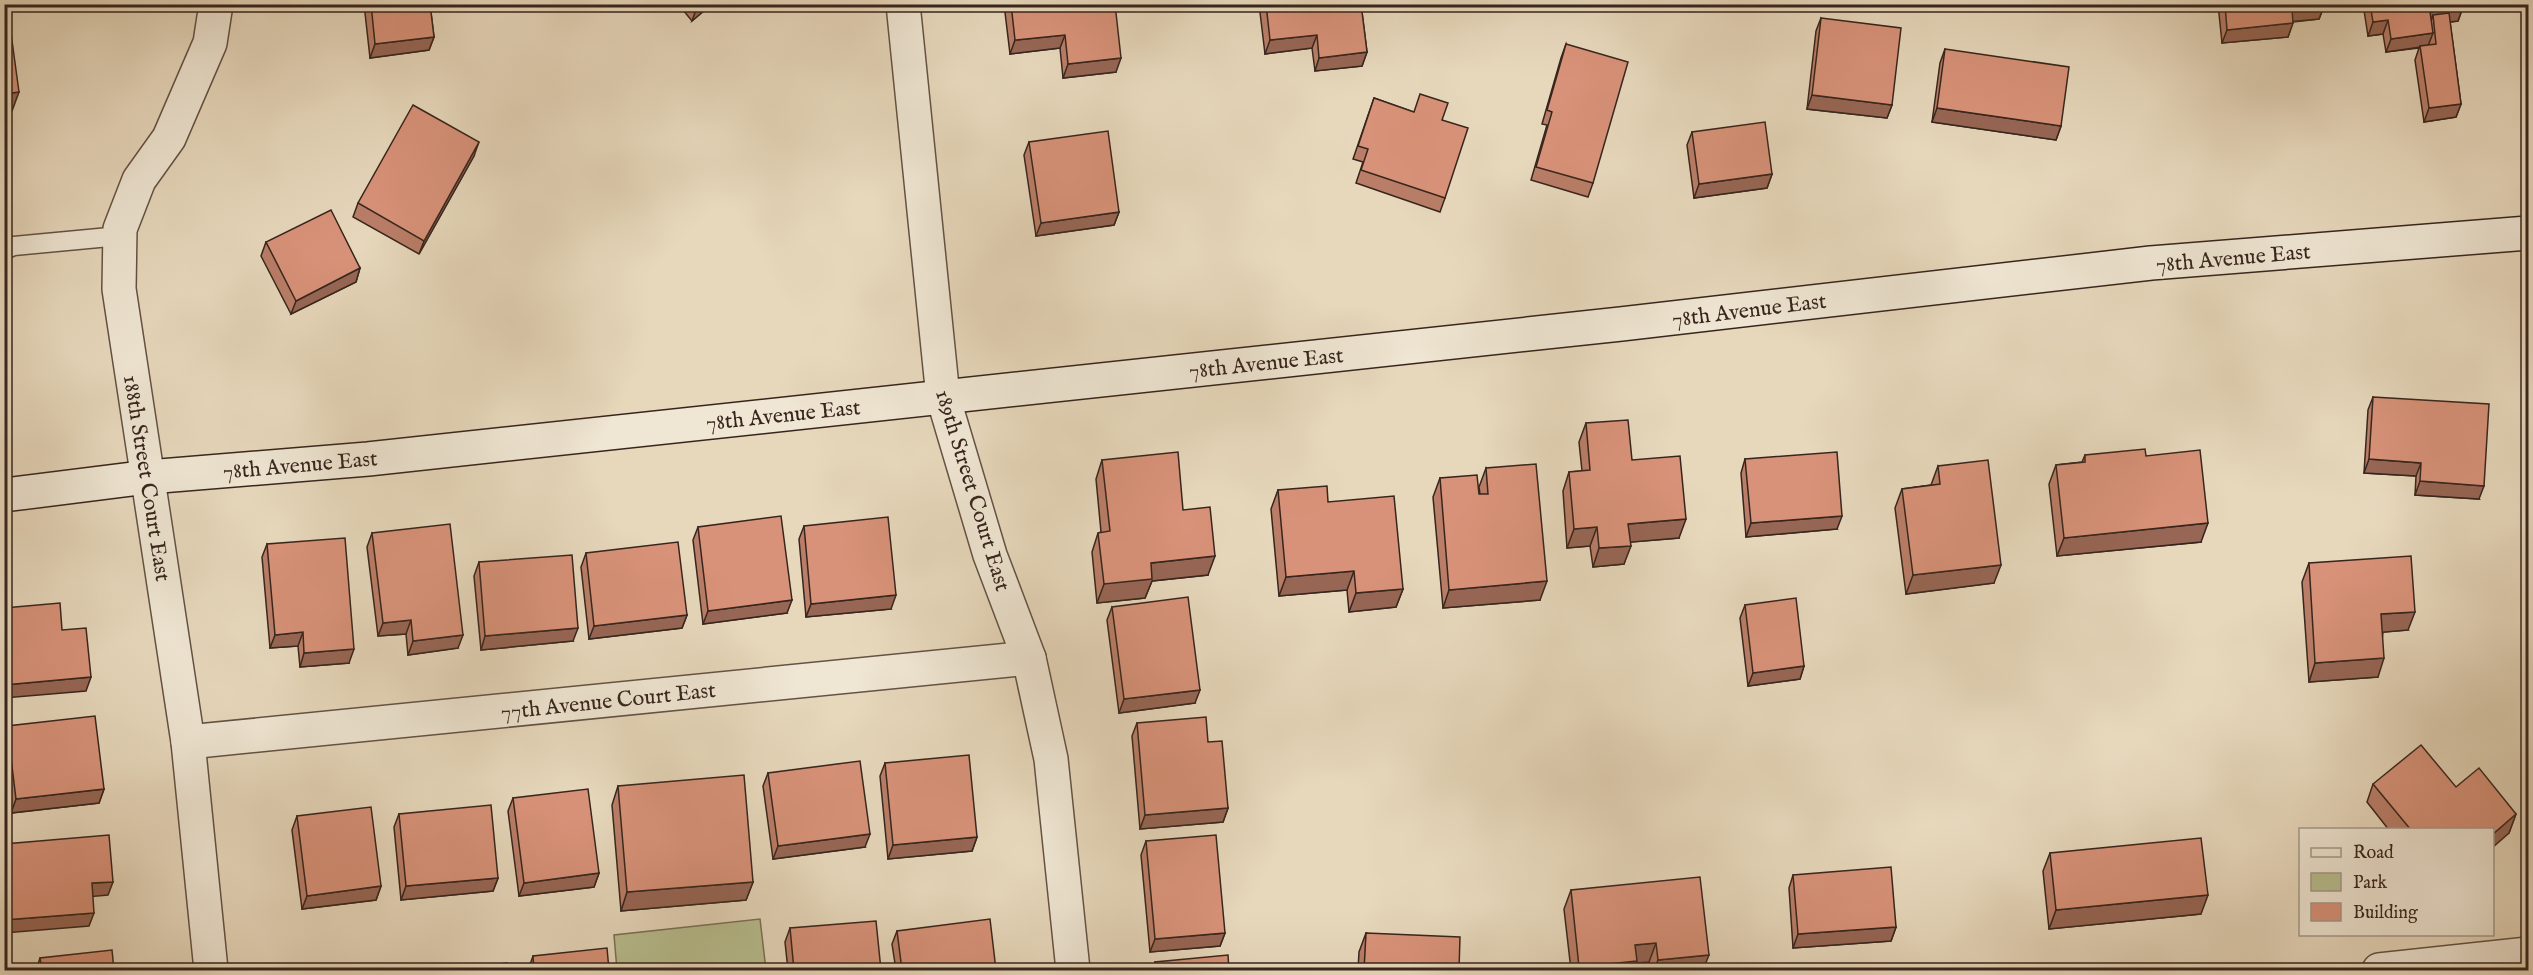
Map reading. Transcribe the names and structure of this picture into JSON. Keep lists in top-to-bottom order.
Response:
{
  "streets": {
    "street": [
      "78th Avenue East",
      "188th Street Court East",
      "189th Street Court East",
      "77th Avenue Court East"
    ]
  },
  "crossings": [
    ["78th Avenue East", "188th Street Court East"],
    ["78th Avenue East", "189th Street Court East"],
    ["188th Street Court East", "77th Avenue Court East"],
    ["189th Street Court East", "77th Avenue Court East"]
  ],
  "legend": ["Road", "Park", "Building"]
}
